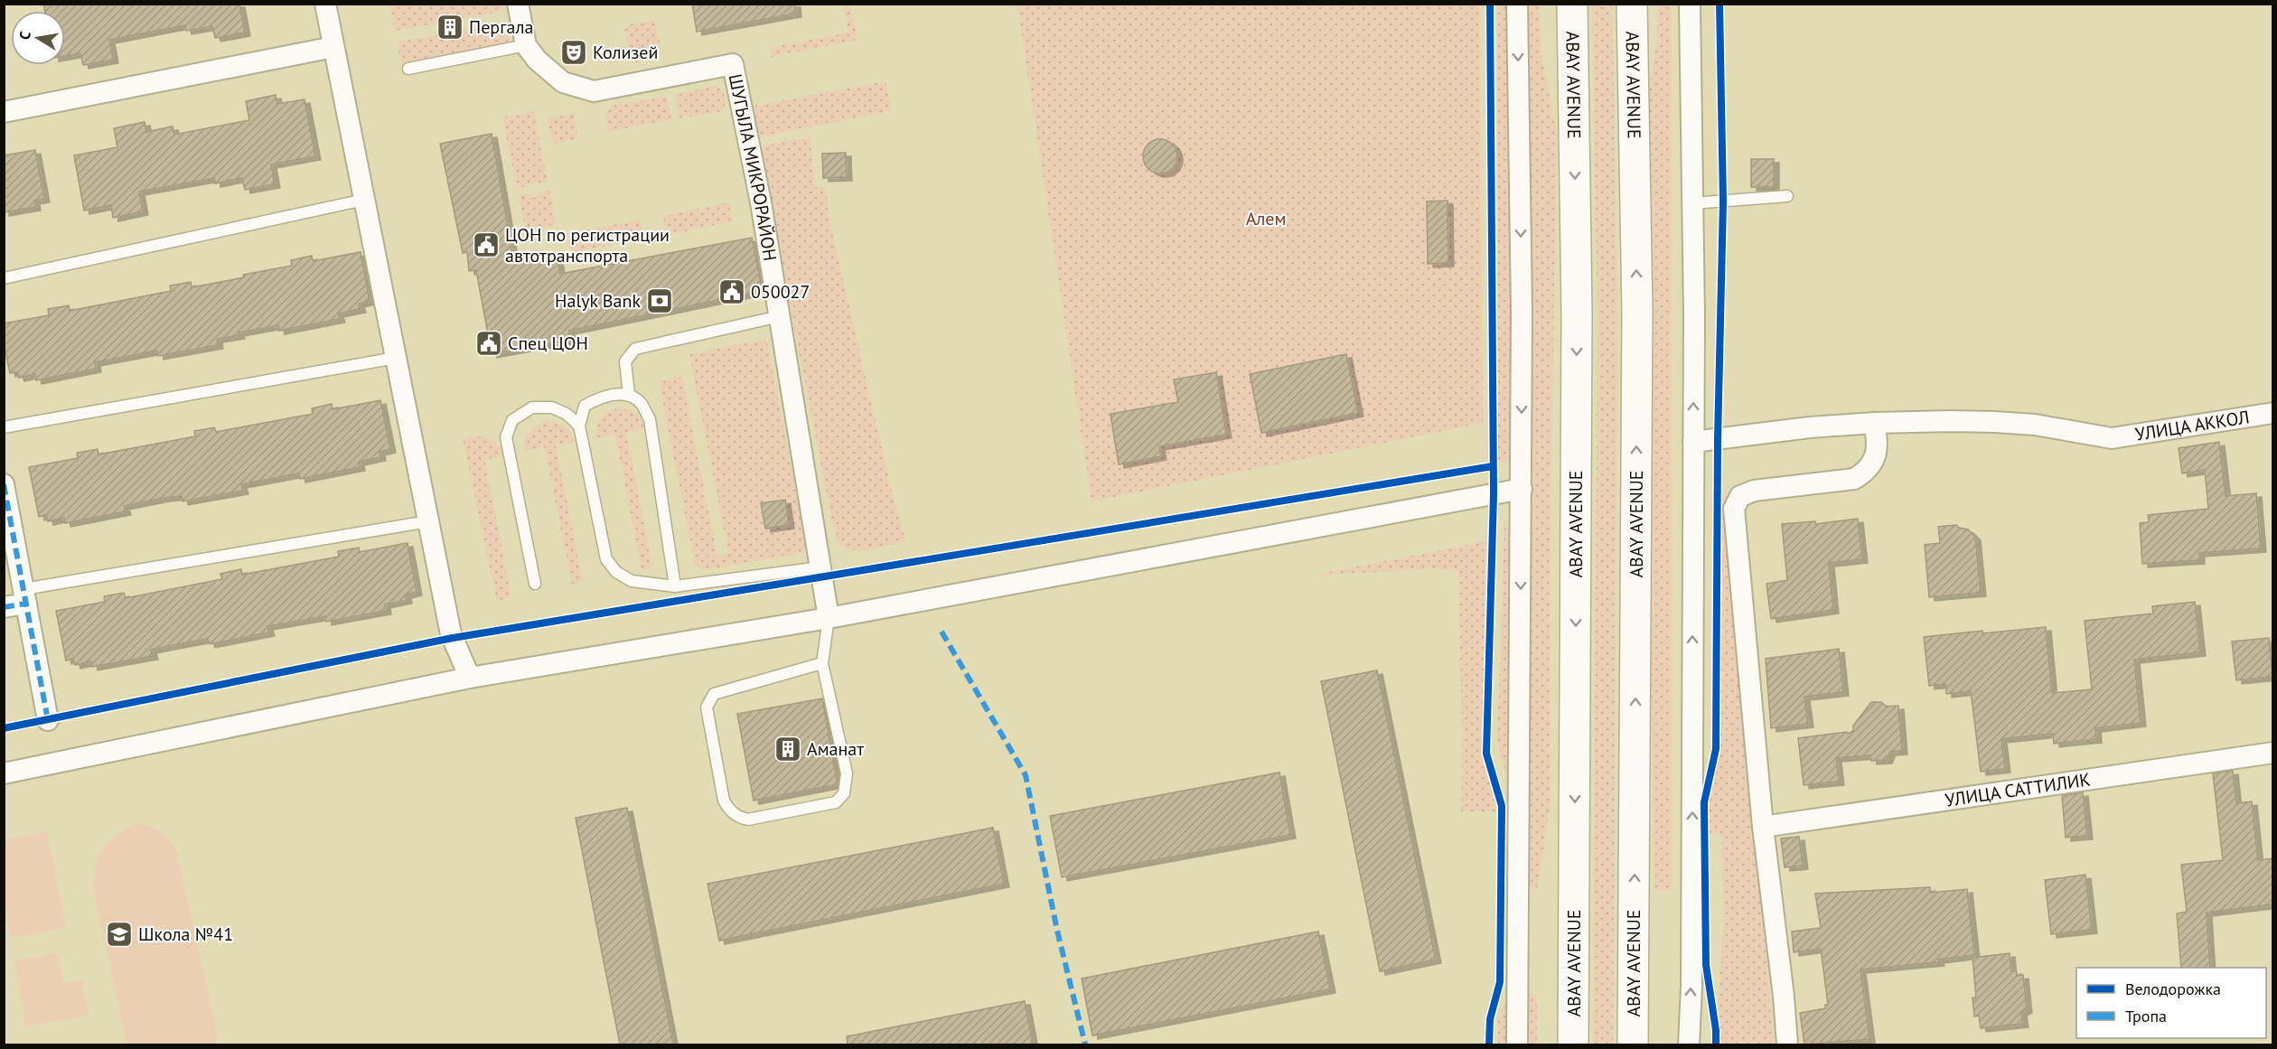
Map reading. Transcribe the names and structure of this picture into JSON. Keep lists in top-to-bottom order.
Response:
{
  "streets": {
    "main road": ["ABAY AVENUE"],
    "street": ["ШУГЫЛА МИКРОРАЙОН", "УЛИЦА АККОЛ", "УЛИЦА САТТИЛИК"]
  },
  "parks": ["Алем"],
  "places": {
    "building": ["Пергала", "Аманат"],
    "theatre": ["Колизей"],
    "public building": ["ЦОН по регистрации автотранспорта", "050027", "Спец ЦОН"],
    "bank": ["Halyk Bank"],
    "school or university": ["Школа №41"]
  },
  "legend": ["Велодорожка", "Тропа"],
  "north": "left"
}
